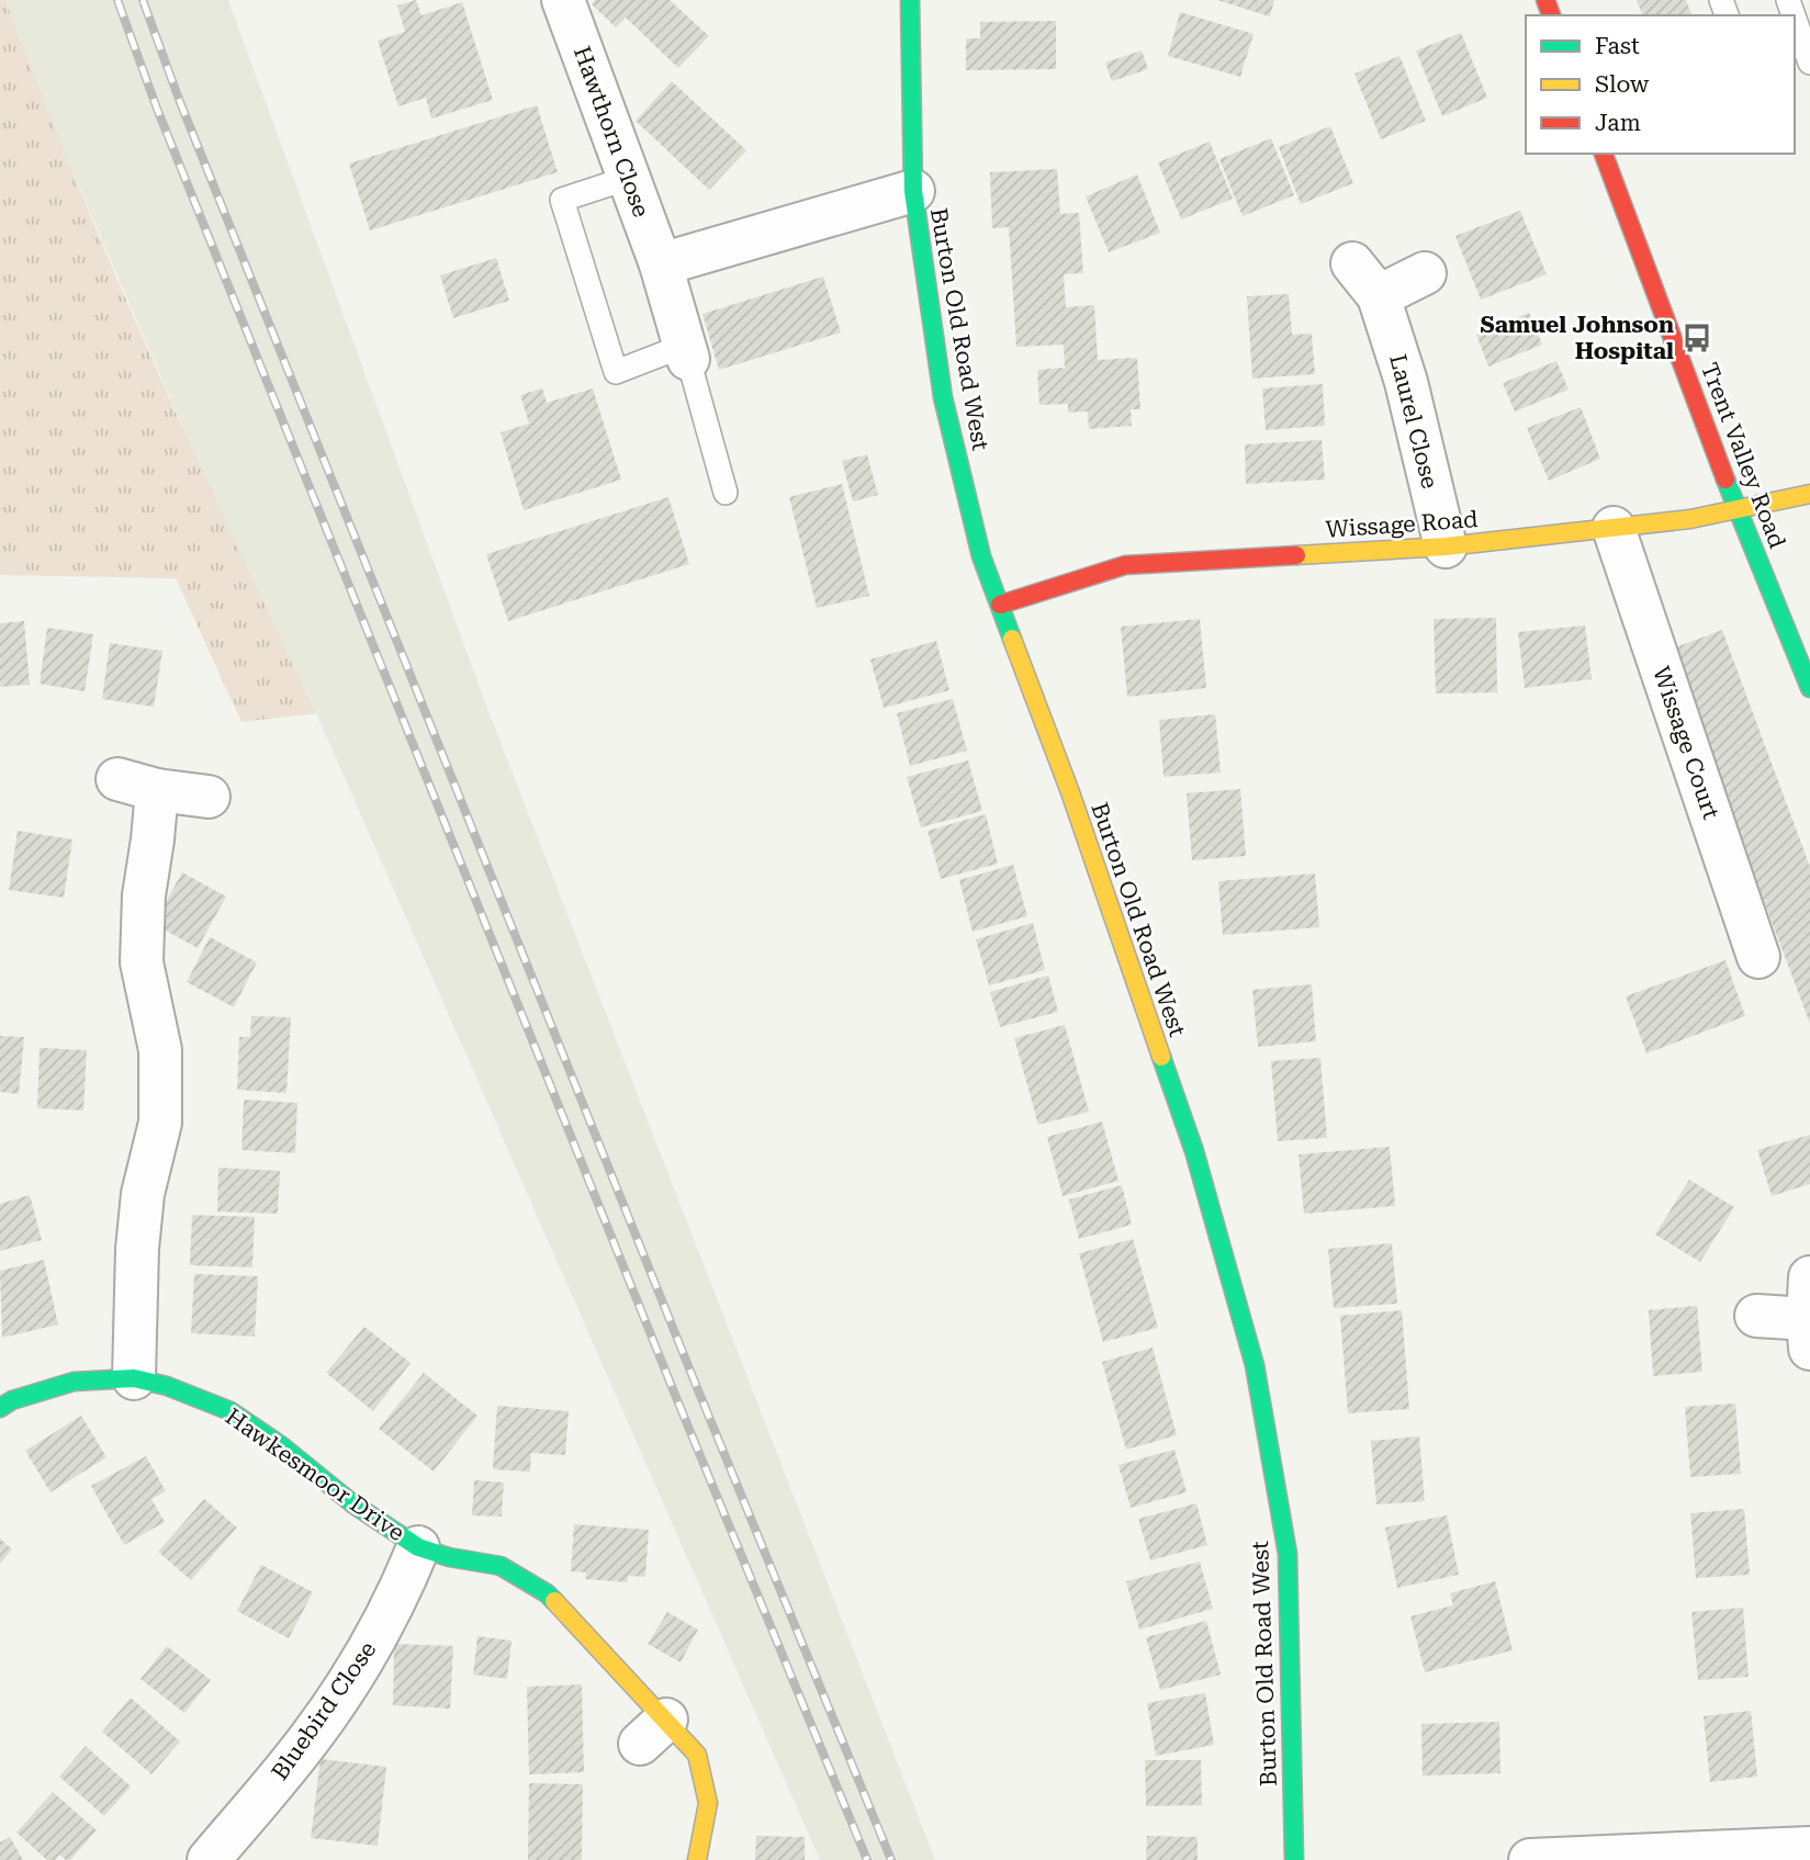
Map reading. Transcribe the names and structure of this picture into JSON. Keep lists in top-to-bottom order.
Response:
{
  "streets": {
    "street": [
      "Hawthorn Close",
      "Burton Old Road West",
      "Laurel Close",
      "Trent Valley Road",
      "Wissage Road",
      "Wissage Court",
      "Hawkesmoor Drive",
      "Bluebird Close"
    ]
  },
  "crossings": [
    ["Burton Old Road West", "Wissage Road"],
    ["Laurel Close", "Wissage Road"],
    ["Trent Valley Road", "Wissage Road"],
    ["Wissage Road", "Wissage Court"],
    ["Hawkesmoor Drive", "Bluebird Close"]
  ],
  "places": {
    "bus stop": ["Samuel Johnson Hospital"]
  },
  "legend": ["Fast", "Slow", "Jam"]
}
